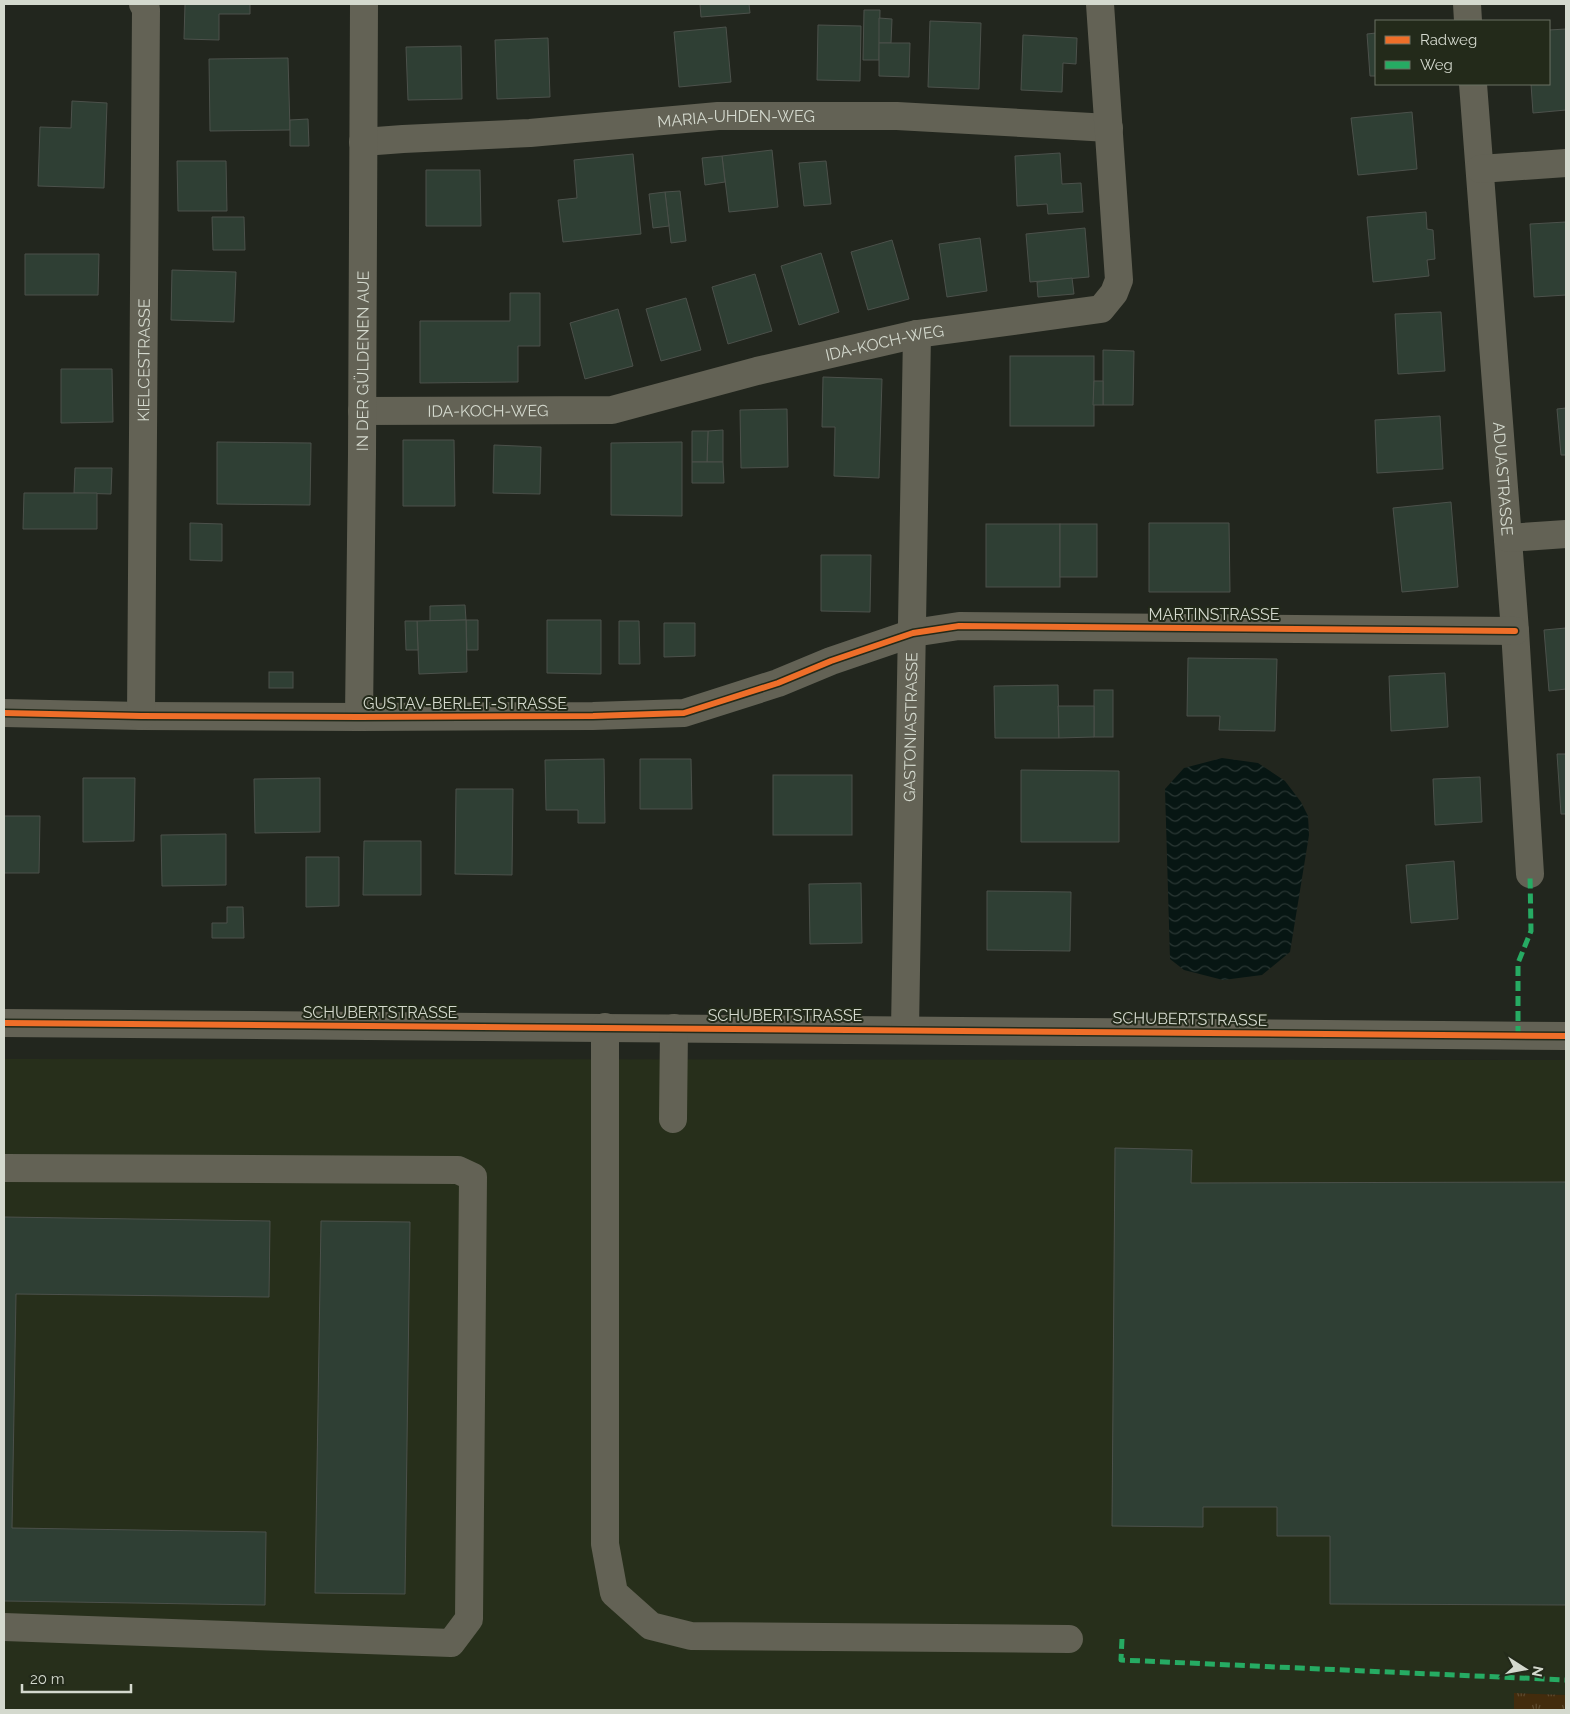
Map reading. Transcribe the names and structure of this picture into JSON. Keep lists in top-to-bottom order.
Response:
{
  "streets": {
    "street": [
      "MARIA-UHDEN-WEG",
      "IDA-KOCH-WEG",
      "KIELCESTRASSE",
      "IN DER GÜLDENEN AUE",
      "ADUASTRASSE",
      "MARTINSTRASSE",
      "GUSTAV-BERLET-STRASSE",
      "GASTONIASTRASSE",
      "SCHUBERTSTRASSE"
    ]
  },
  "crossings": [
    ["MARIA-UHDEN-WEG", "IDA-KOCH-WEG"],
    ["MARIA-UHDEN-WEG", "IN DER GÜLDENEN AUE"],
    ["IDA-KOCH-WEG", "IN DER GÜLDENEN AUE"],
    ["IDA-KOCH-WEG", "GASTONIASTRASSE"],
    ["KIELCESTRASSE", "GUSTAV-BERLET-STRASSE"],
    ["IN DER GÜLDENEN AUE", "GUSTAV-BERLET-STRASSE"],
    ["ADUASTRASSE", "MARTINSTRASSE"],
    ["MARTINSTRASSE", "GUSTAV-BERLET-STRASSE"],
    ["MARTINSTRASSE", "GASTONIASTRASSE"],
    ["GUSTAV-BERLET-STRASSE", "GASTONIASTRASSE"],
    ["GASTONIASTRASSE", "SCHUBERTSTRASSE"]
  ],
  "legend": ["Radweg", "Weg"],
  "scale_bar": "20 m",
  "north": "right"
}
